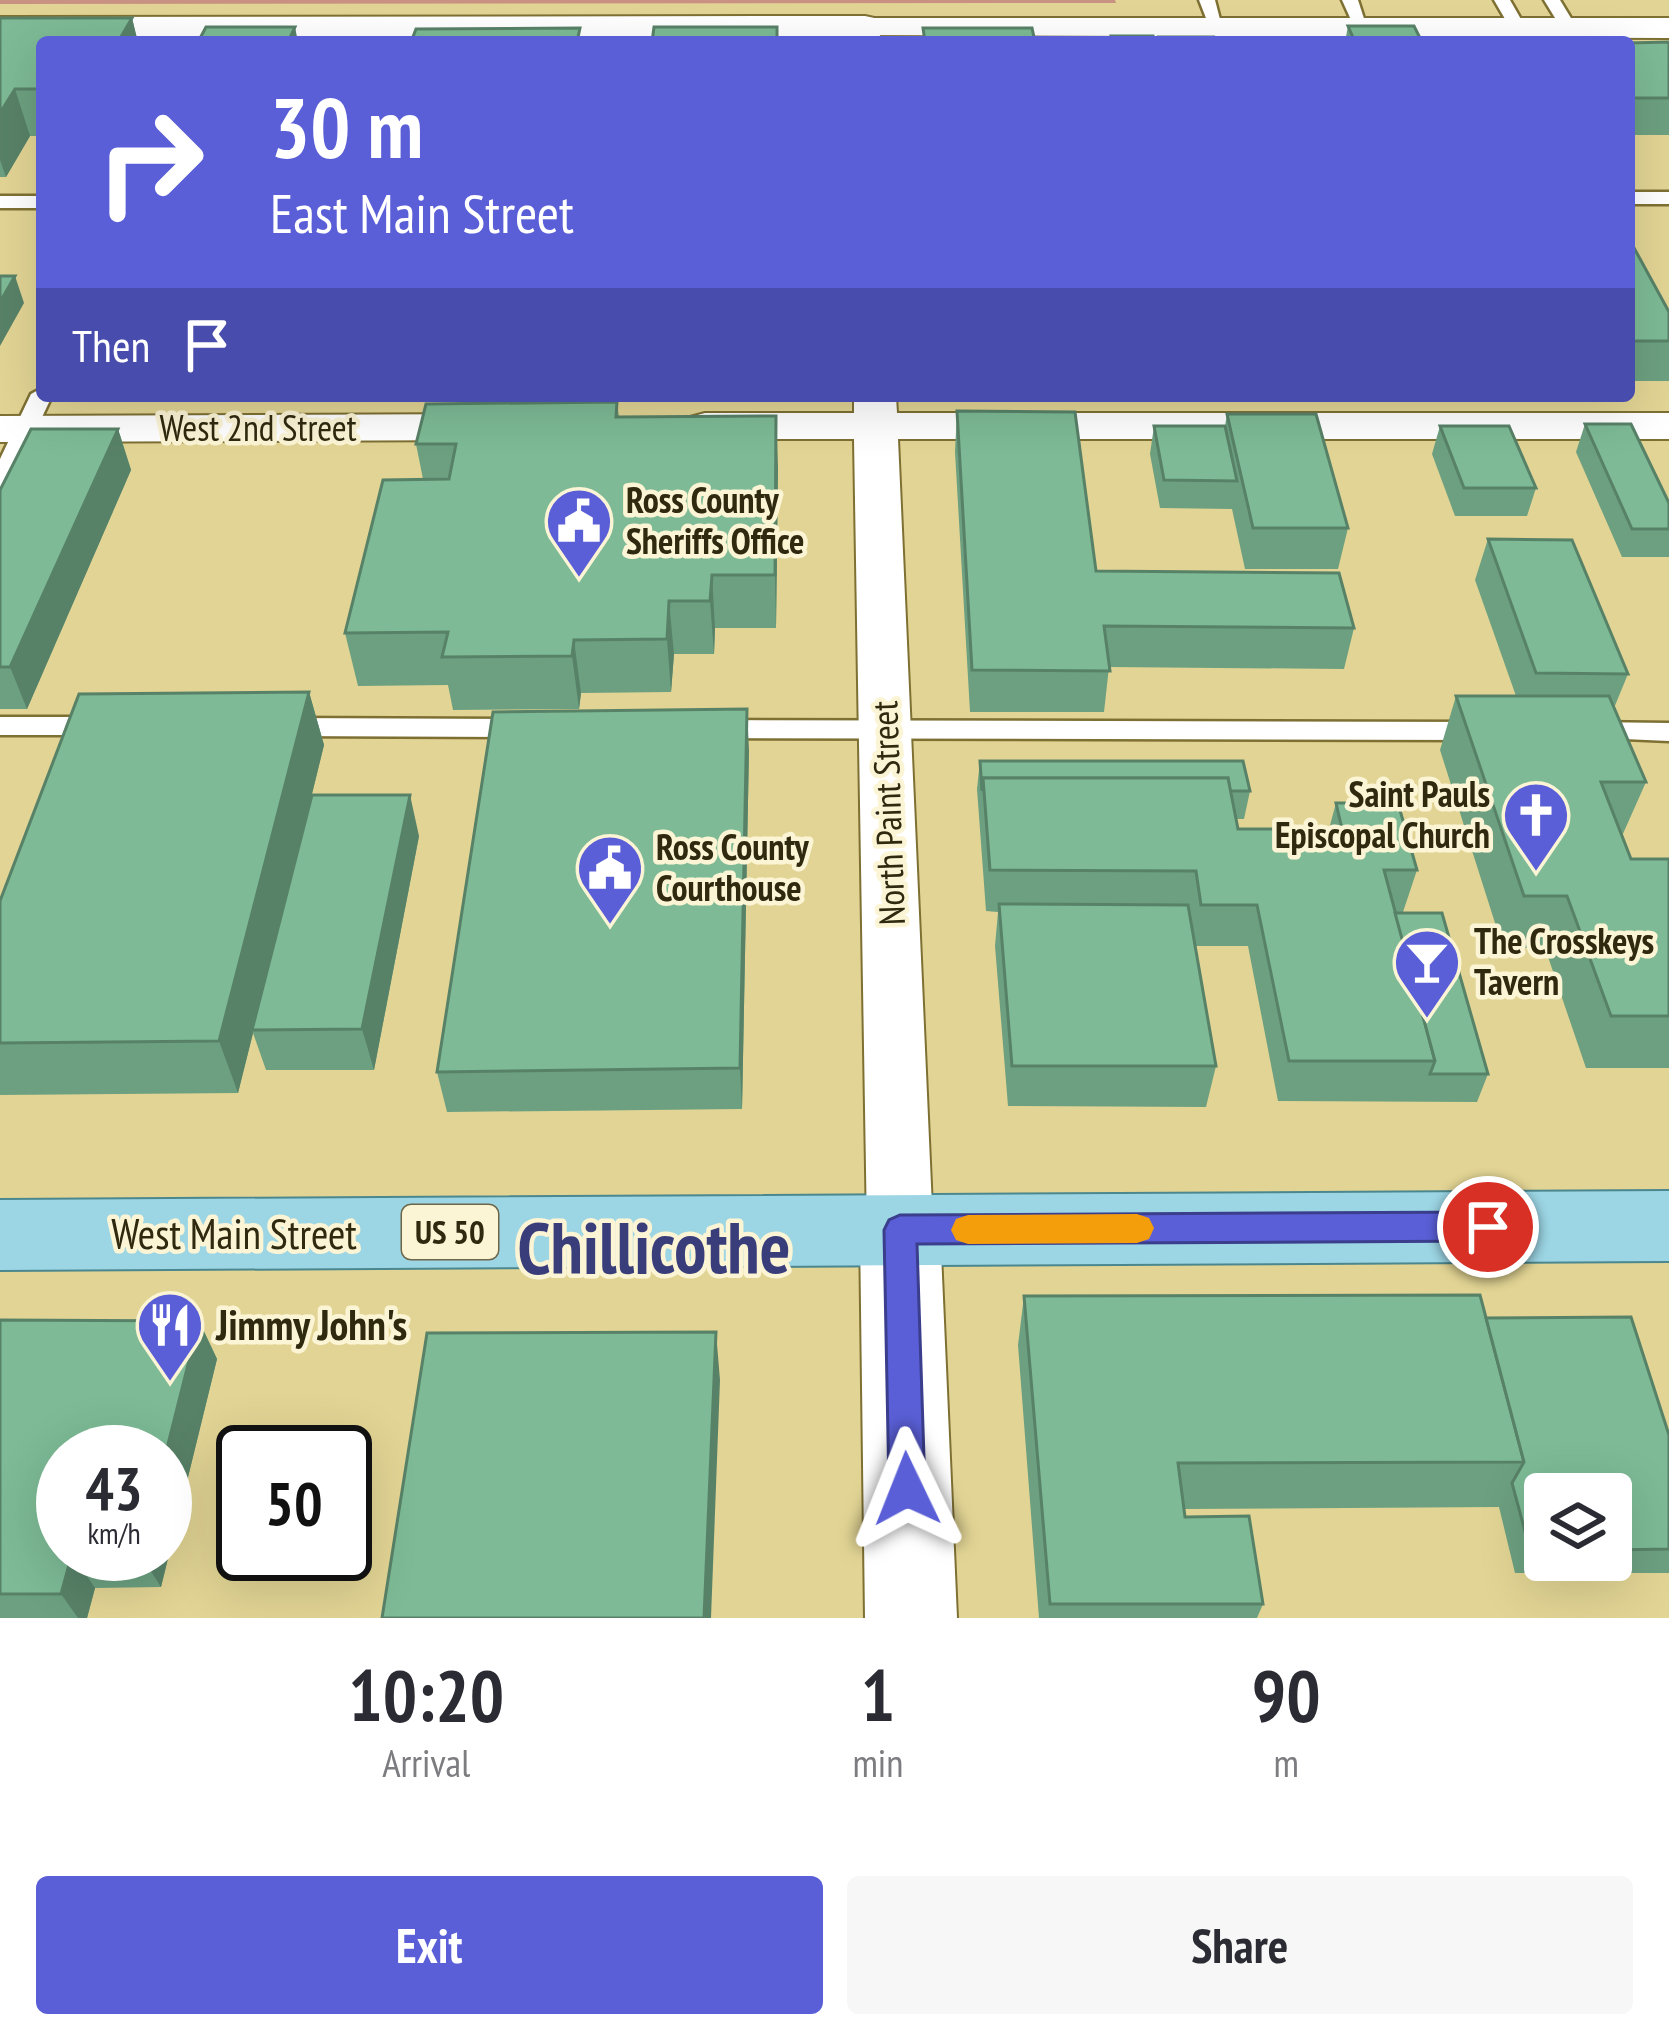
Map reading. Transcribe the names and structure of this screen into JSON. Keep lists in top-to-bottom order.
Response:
{
  "streets": {
    "main road": ["US 50", "West Main Street"],
    "street": ["West 2nd Street", "North Paint Street"]
  },
  "crossings": [
    ["North Paint Street", "US 50"],
    ["North Paint Street", "West Main Street"],
    ["US 50", "West Main Street"]
  ],
  "districts": ["Chillicothe"],
  "places": {
    "public building": ["Ross County Sheriffs Office", "Ross County Courthouse"],
    "church": ["Saint Pauls Episcopal Church"],
    "bar": ["The Crosskeys Tavern"],
    "restaurant": ["Jimmy John's"]
  },
  "page": {
    "turn": ["30 m", "East Main Street"],
    "then": "Then",
    "speed": "43 km/h",
    "limit": "50",
    "eta": [
      "10:20",
      "Arrival",
      "1",
      "min",
      "90",
      "m"
    ],
    "buttons": ["Exit", "Share"]
  }
}
